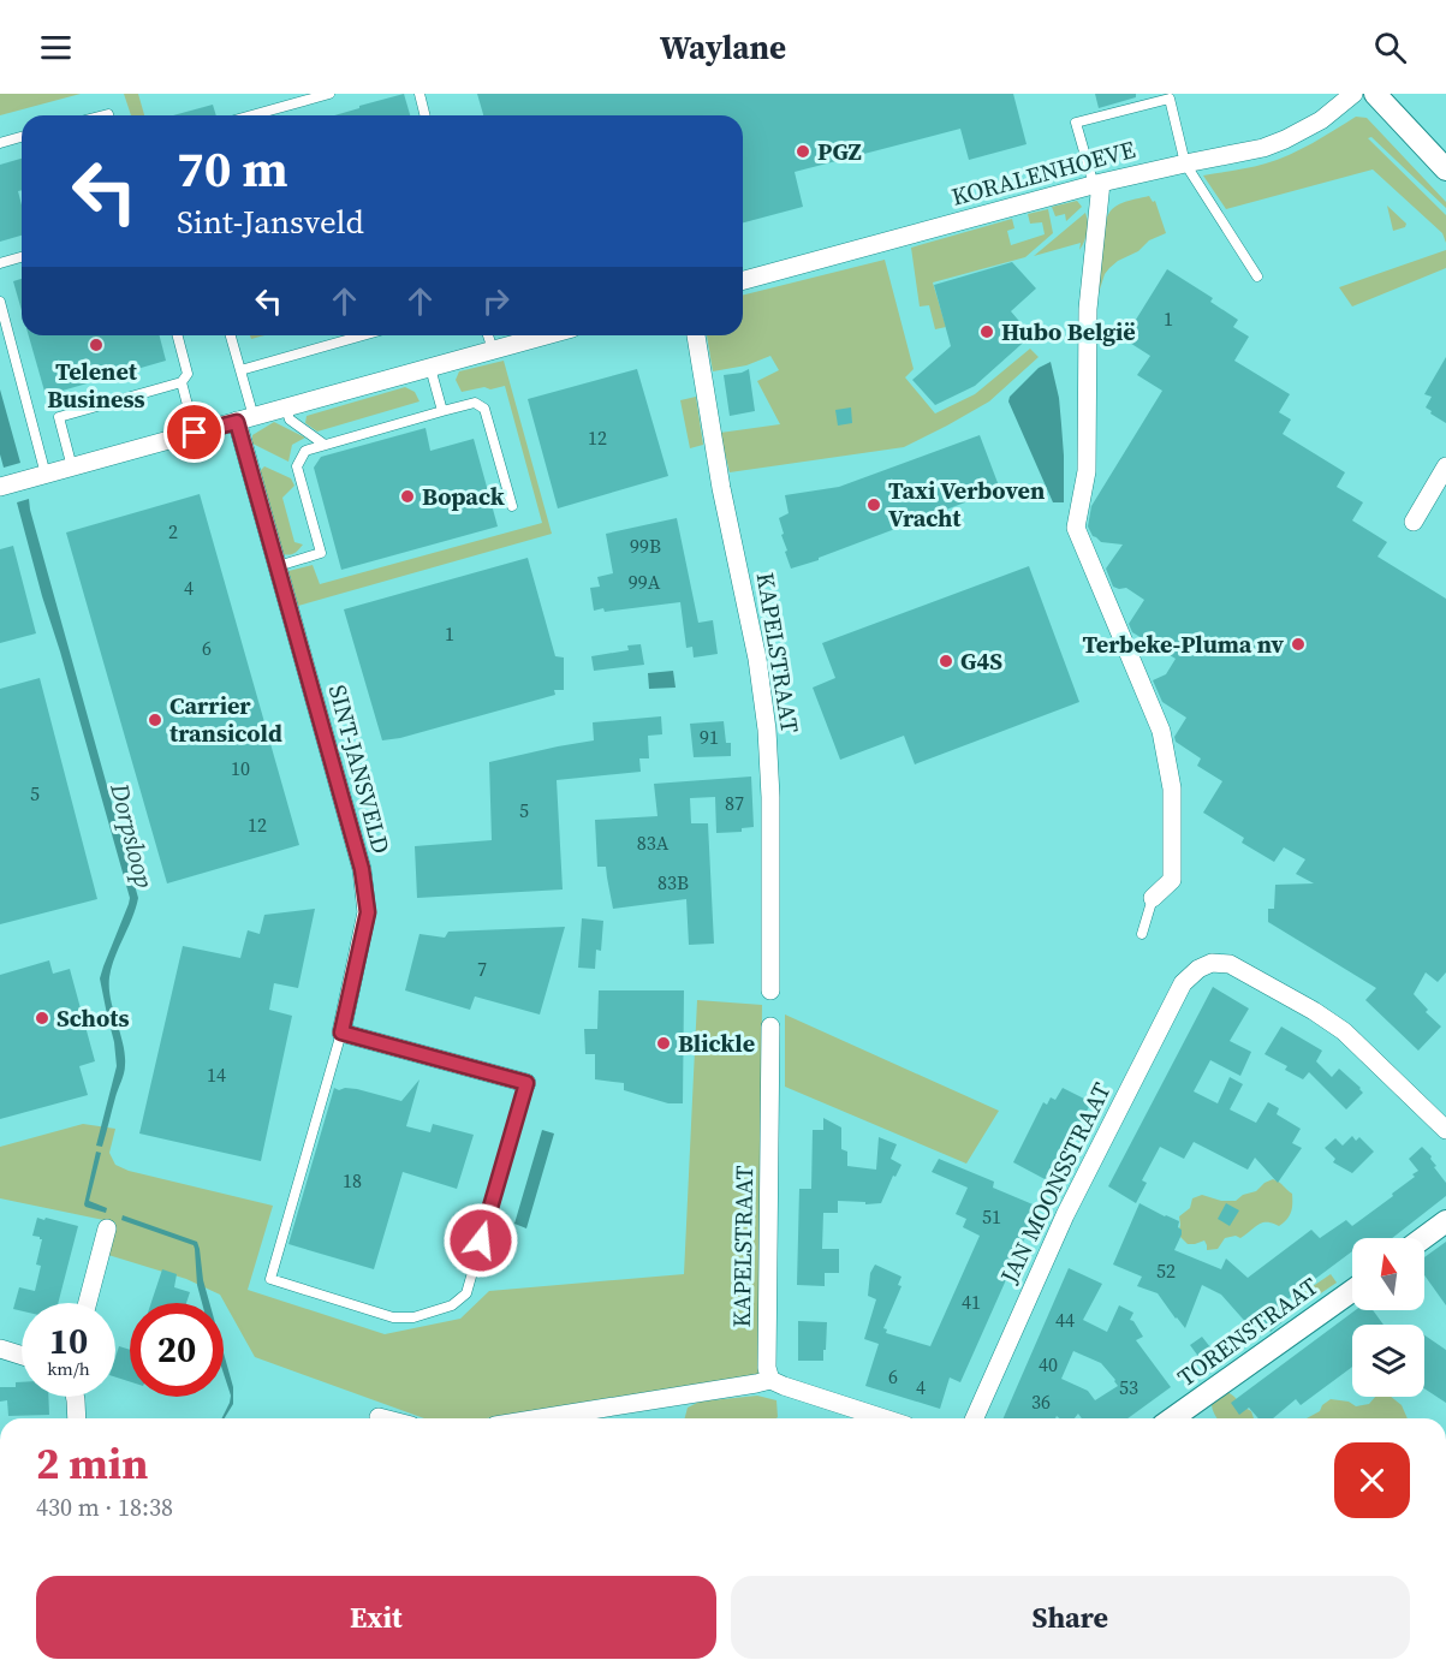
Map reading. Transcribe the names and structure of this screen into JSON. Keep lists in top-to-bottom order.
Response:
{
  "streets": {
    "street": [
      "KORALENHOEVE",
      "KAPELSTRAAT",
      "SINT-JANSVELD",
      "JAN MOONSSTRAAT",
      "TORENSTRAAT"
    ]
  },
  "water": ["Dorpsloop"],
  "places": [
    "PGZ",
    "Hubo België",
    "Telenet Business",
    "Bopack",
    "Taxi Verboven Vracht",
    "Terbeke-Pluma nv",
    "G4S",
    "Carrier transicold",
    "Schots",
    "Blickle"
  ],
  "house_numbers": [
    "1",
    "12",
    "2",
    "99B",
    "99A",
    "4",
    "1",
    "6",
    "91",
    "10",
    "5",
    "87",
    "5",
    "12",
    "83A",
    "83B",
    "7",
    "14",
    "18",
    "51",
    "52",
    "41",
    "44",
    "40",
    "6",
    "4",
    "53",
    "36"
  ],
  "north": "top",
  "page": {
    "header": "Waylane",
    "turn": ["70 m", "Sint-Jansveld"],
    "speed": "10 km/h",
    "limit": "20",
    "heading": ["2 min", "430 m · 18:38"],
    "buttons": ["Exit", "Share"]
  }
}
